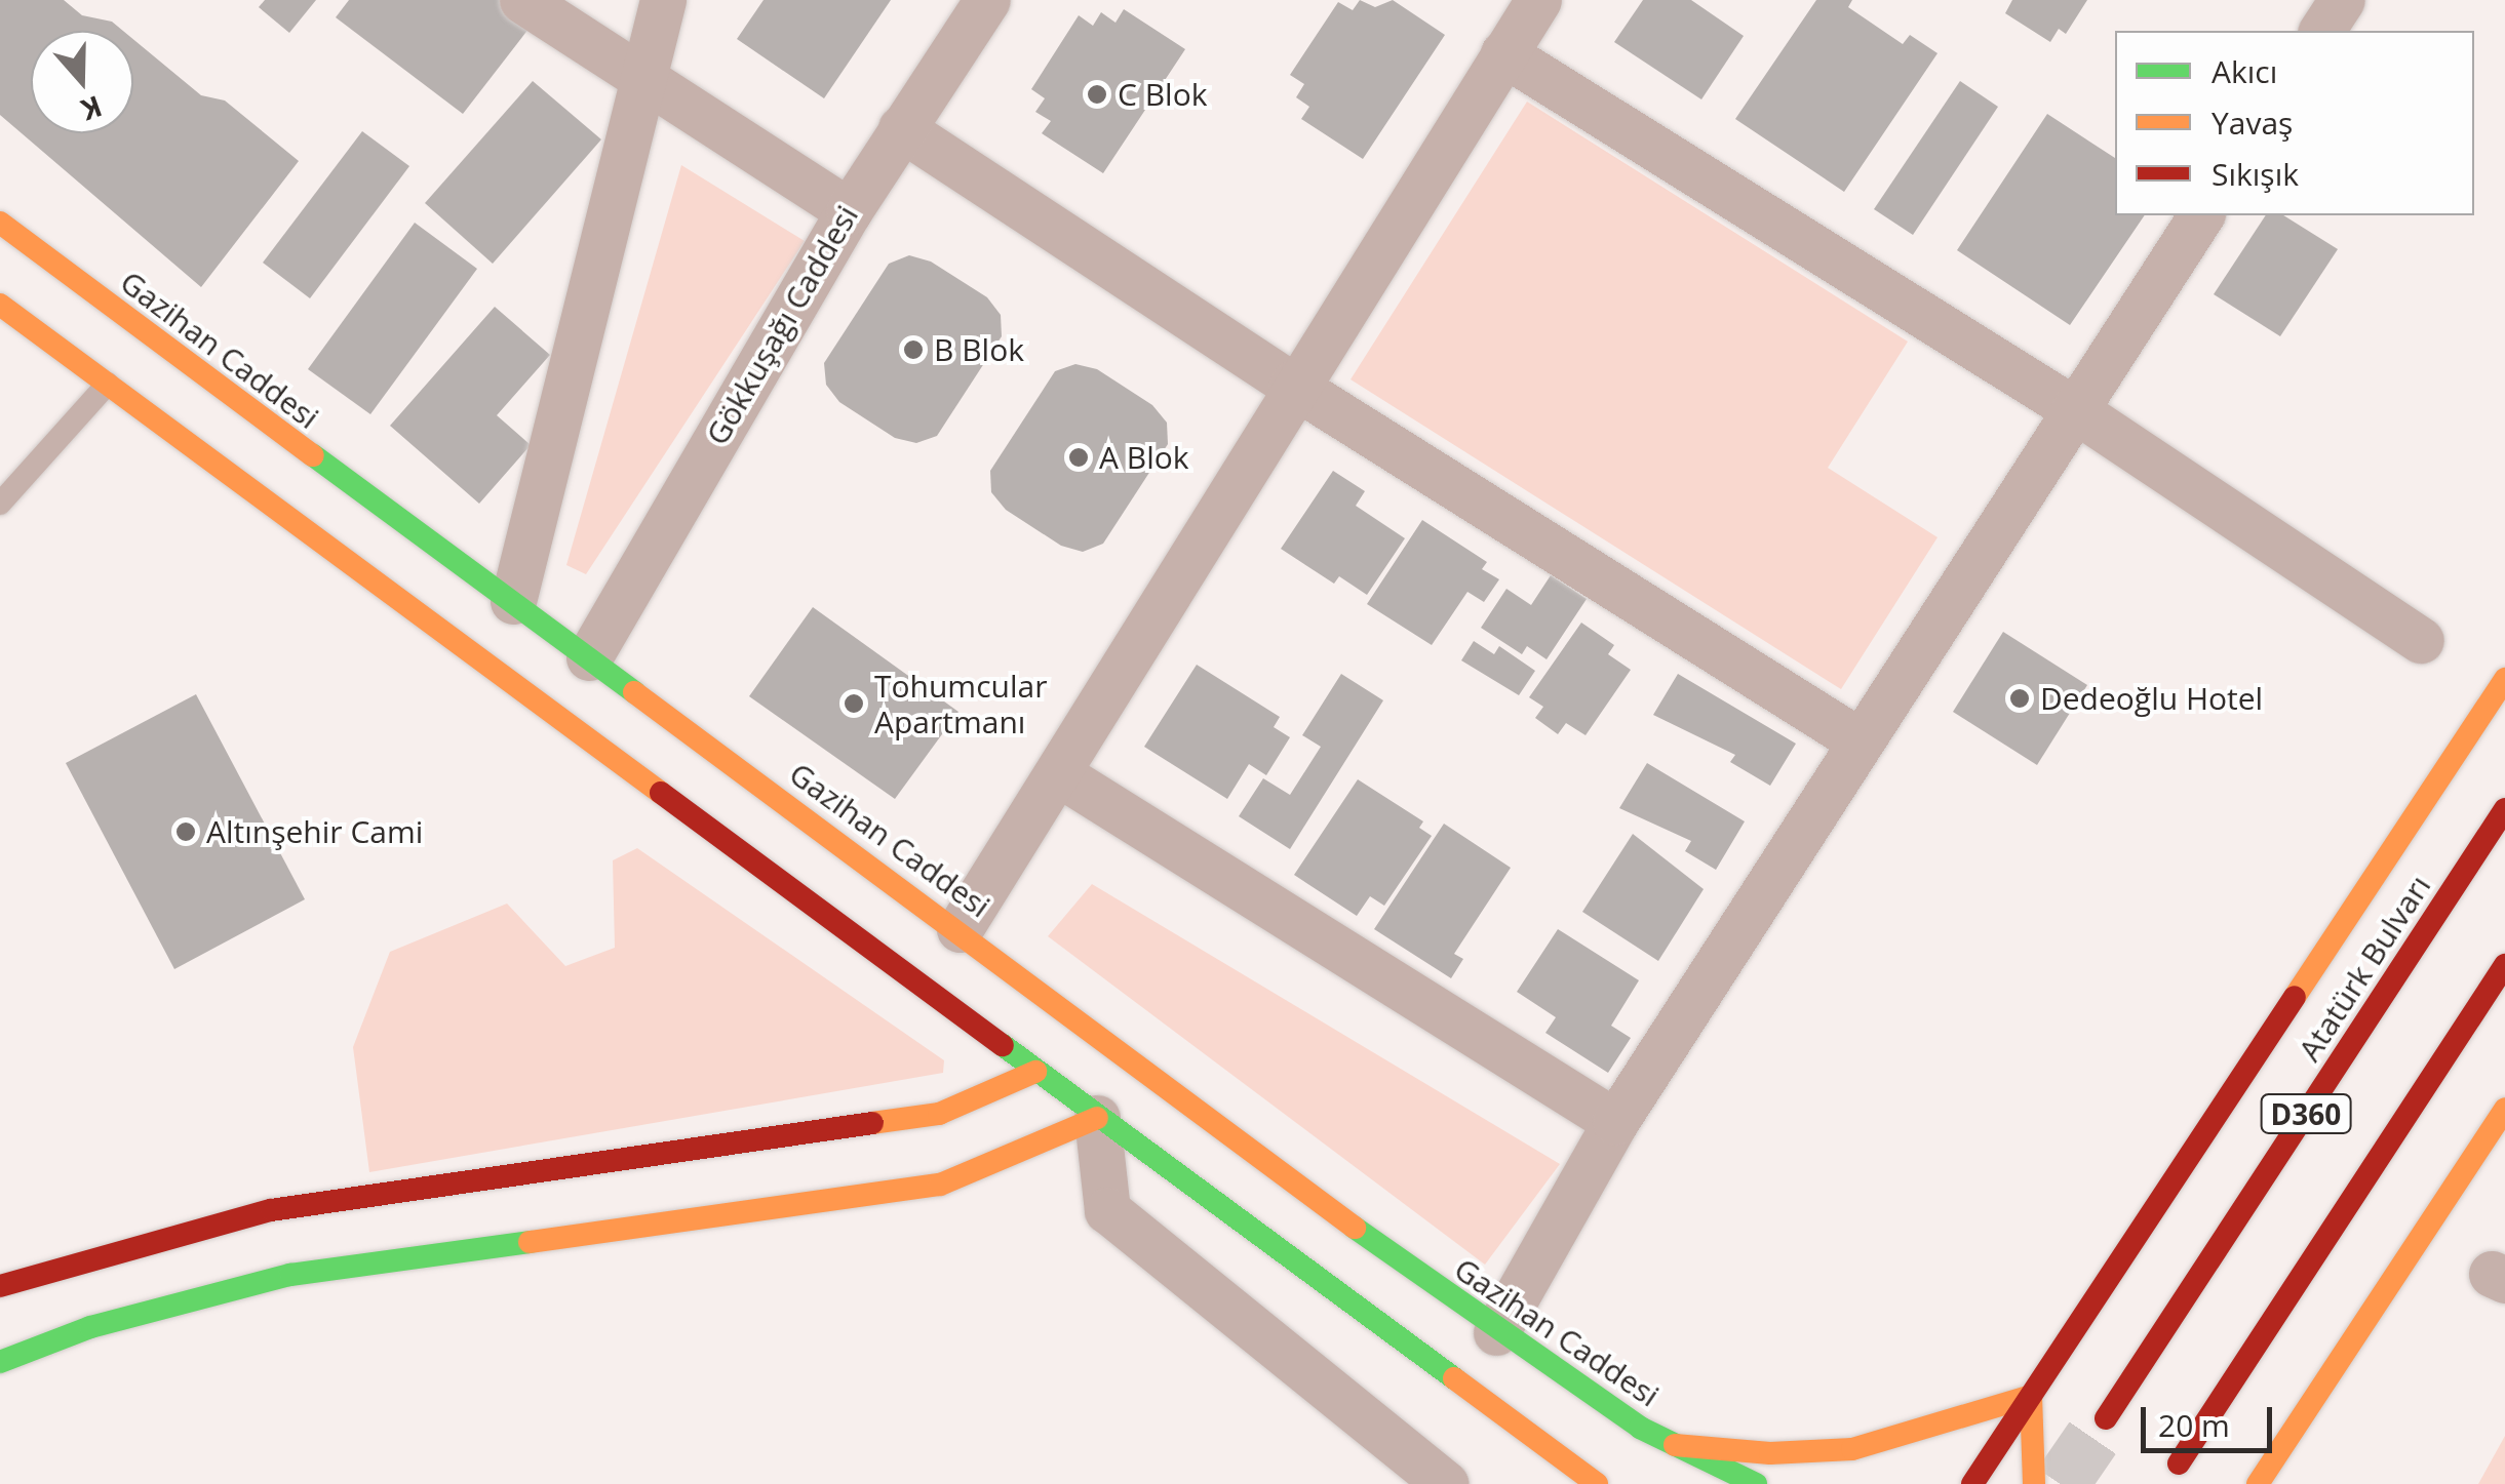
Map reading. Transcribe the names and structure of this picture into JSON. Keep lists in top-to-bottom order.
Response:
{
  "streets": {
    "main road": ["Gazihan Caddesi", "Atatürk Bulvarı", "D360"],
    "street": ["Gökkuşağı Caddesi"]
  },
  "crossings": [
    ["Gökkuşağı Caddesi", "Gazihan Caddesi"]
  ],
  "places": [
    "C Blok",
    "B Blok",
    "A Blok",
    "Dedeoğlu Hotel",
    "Tohumcular Apartmanı",
    "Altınşehir Cami"
  ],
  "legend": ["Akıcı", "Yavaş", "Sıkışık"],
  "scale_bar": "20 m",
  "north": "bottom"
}
